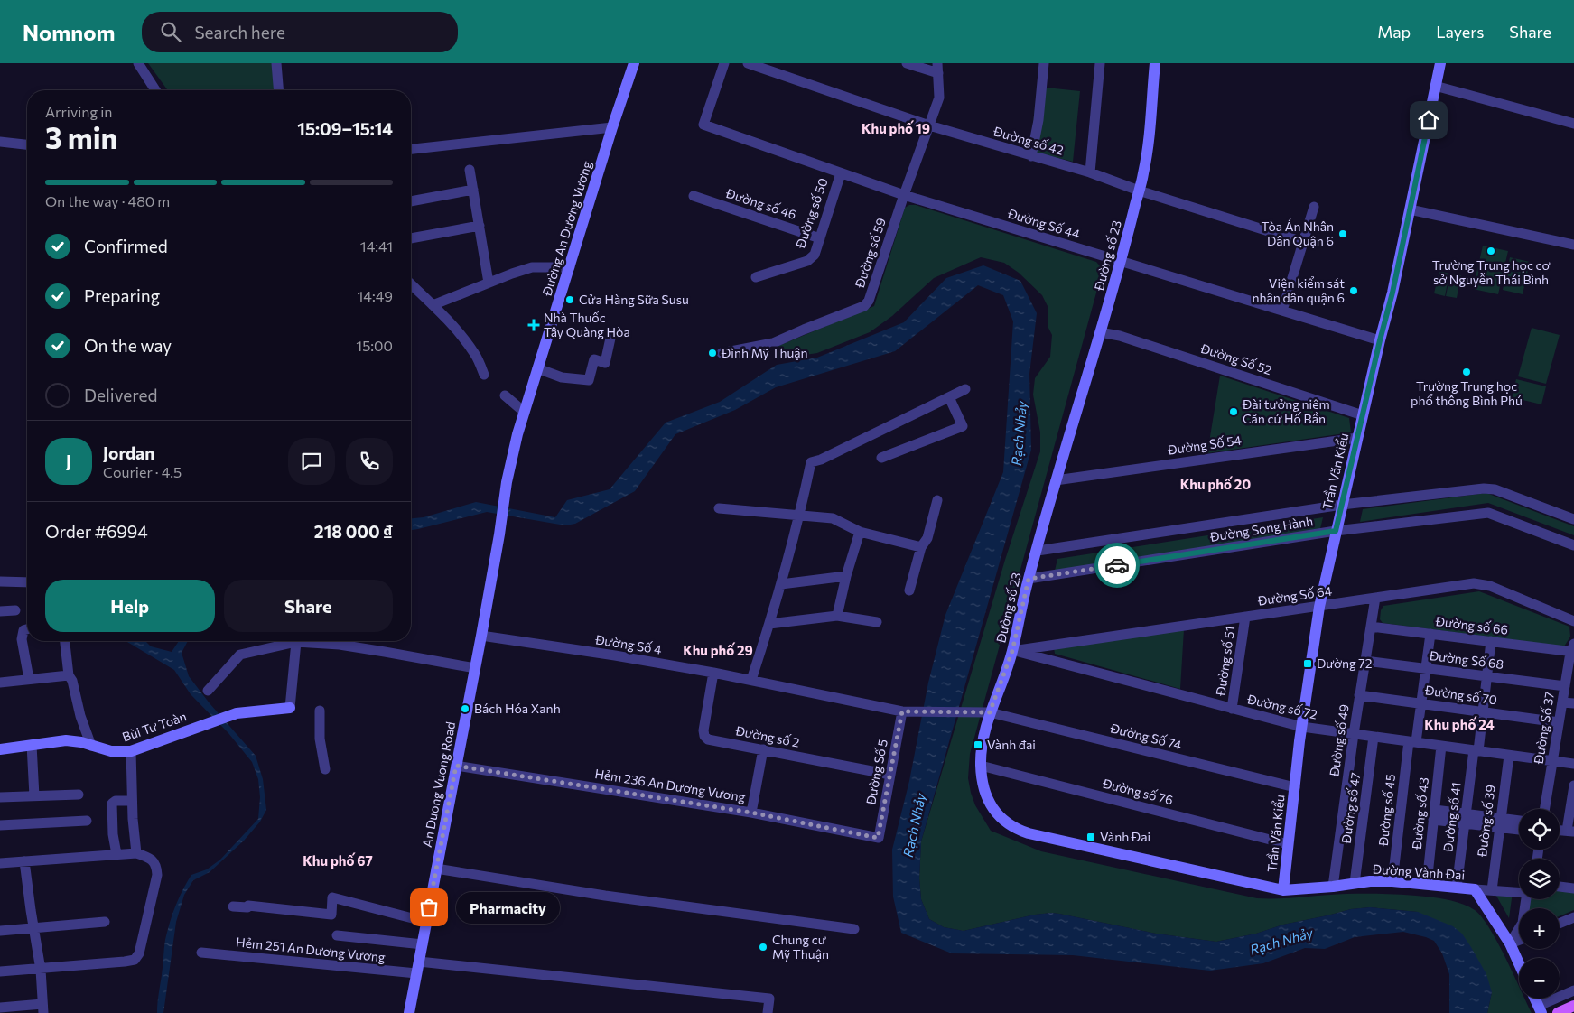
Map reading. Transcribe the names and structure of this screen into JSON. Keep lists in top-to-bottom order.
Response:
{
  "streets": {
    "street": [
      "Đường số 42",
      "Đường số 46",
      "Đường số 50",
      "Đường Số 44",
      "Đường An Dương Vương",
      "Đường số 59",
      "Đường số 23",
      "Đường Số 52",
      "Đường Số 54",
      "Trần Văn Kiểu",
      "Đường Song Hành",
      "Đường Số 64",
      "Đường số 66",
      "Đường Số 4",
      "Đường Số 68",
      "Đường số 51",
      "Đường số 70",
      "Đường số 72",
      "Bùi Tư Toàn",
      "Đường Số 37",
      "Đường số 2",
      "Đường Số 74",
      "Đường số 49",
      "Đường Số 5",
      "An Duong Vuong Road",
      "Hẻm 236 An Dương Vương",
      "Đường số 76",
      "Đường số 47",
      "Đường số 45",
      "Đường số 43",
      "Đường số 41",
      "Đường số 39",
      "Đường Vành Đai",
      "Hẻm 251 An Dương Vương"
    ]
  },
  "crossings": [
    ["Đường số 42", "Đường số 59"],
    ["Đường số 42", "Đường số 23"],
    ["Đường số 46", "Đường số 50"],
    ["Đường số 50", "Đường Số 44"],
    ["Đường Số 44", "Đường số 59"],
    ["Đường Số 44", "Đường số 23"],
    ["Đường Số 44", "Trần Văn Kiểu"],
    ["Đường An Dương Vương", "An Duong Vuong Road"],
    ["Đường số 23", "Đường Số 52"],
    ["Đường số 23", "Đường Số 54"],
    ["Đường số 23", "Trần Văn Kiểu"],
    ["Đường số 23", "Đường Song Hành"],
    ["Đường số 23", "Đường Số 64"],
    ["Đường số 23", "Đường số 72"],
    ["Đường số 23", "Đường Số 74"],
    ["Đường số 23", "Đường số 76"],
    ["Đường số 23", "Đường Vành Đai"],
    ["Đường Số 52", "Trần Văn Kiểu"],
    ["Đường Số 54", "Trần Văn Kiểu"],
    ["Trần Văn Kiểu", "Đường Song Hành"],
    ["Trần Văn Kiểu", "Đường Số 64"],
    ["Trần Văn Kiểu", "Đường số 72"],
    ["Trần Văn Kiểu", "Đường Số 74"],
    ["Trần Văn Kiểu", "Đường số 76"],
    ["Trần Văn Kiểu", "Đường Vành Đai"],
    ["Đường Số 64", "Đường số 51"],
    ["Đường Số 64", "Đường số 72"],
    ["Đường Số 64", "Đường số 49"],
    ["Đường số 66", "Đường Số 37"],
    ["Đường số 66", "Đường số 49"],
    ["Đường số 66", "Đường số 45"],
    ["Đường Số 4", "Đường số 2"],
    ["Đường Số 4", "Đường Số 74"],
    ["Đường Số 4", "Đường Số 5"],
    ["Đường Số 4", "An Duong Vuong Road"],
    ["Đường Số 68", "Đường Số 37"],
    ["Đường Số 68", "Đường số 49"],
    ["Đường Số 68", "Đường số 45"],
    ["Đường số 51", "Đường số 72"],
    ["Đường số 70", "Đường Số 37"],
    ["Đường số 70", "Đường số 49"],
    ["Đường số 70", "Đường số 45"],
    ["Đường số 72", "Đường Số 37"],
    ["Đường số 72", "Đường số 49"],
    ["Đường số 72", "Đường số 47"],
    ["Đường số 72", "Đường số 45"],
    ["Đường số 72", "Đường số 43"],
    ["Đường số 72", "Đường số 41"],
    ["Đường số 72", "Đường số 39"],
    ["Đường số 2", "Đường Số 5"],
    ["Đường Số 74", "Đường Số 5"],
    ["Đường số 49", "Đường Vành Đai"],
    ["Đường Số 5", "Hẻm 236 An Dương Vương"],
    ["An Duong Vuong Road", "Hẻm 236 An Dương Vương"],
    ["An Duong Vuong Road", "Hẻm 251 An Dương Vương"],
    ["Đường số 47", "Đường Vành Đai"],
    ["Đường số 45", "Đường Vành Đai"],
    ["Đường số 43", "Đường Vành Đai"],
    ["Đường số 41", "Đường Vành Đai"]
  ],
  "districts": [
    "Khu phố 19",
    "Khu phố 20",
    "Khu phố 29",
    "Khu phố 24",
    "Khu phố 67"
  ],
  "water": ["Rạch Nhảy"],
  "places": {
    "other": [
      "Tòa Án Nhân Dân Quận 6",
      "Trường Trung học cơ sở Nguyễn Thái Bình",
      "Viện kiểm sát nhân dân quận 6",
      "Cửa Hàng Sữa Susu",
      "Đình Mỹ Thuận",
      "Trường Trung học phổ thông Bình Phú",
      "Đài tưởng niệm Căn cứ Hố Bần",
      "Bách Hóa Xanh",
      "Pharmacity",
      "Chung cư Mỹ Thuận"
    ],
    "health": ["Nhà Thuốc Tây Quàng Hòa"],
    "transit": ["Đường 72", "Vành đai", "Vành Đai"]
  },
  "page": {
    "header": "Nomnom",
    "search": "Search here",
    "nav": ["Map", "Layers", "Share"],
    "heading": ["3 min", "Arriving in", "15:09–15:14"],
    "panel": [
      "Jordan",
      "Courier · 4.5",
      "Order #6994",
      "218 000 ₫"
    ],
    "bar": "On the way · 480 m",
    "list": [
      ["Confirmed", "14:41"],
      ["Preparing", "14:49"],
      ["On the way", "15:00"],
      "Delivered"
    ],
    "round": "J",
    "buttons": ["Help", "Share"],
    "map_buttons": ["+", "−"],
    "bubble": "Pharmacity"
  }
}
